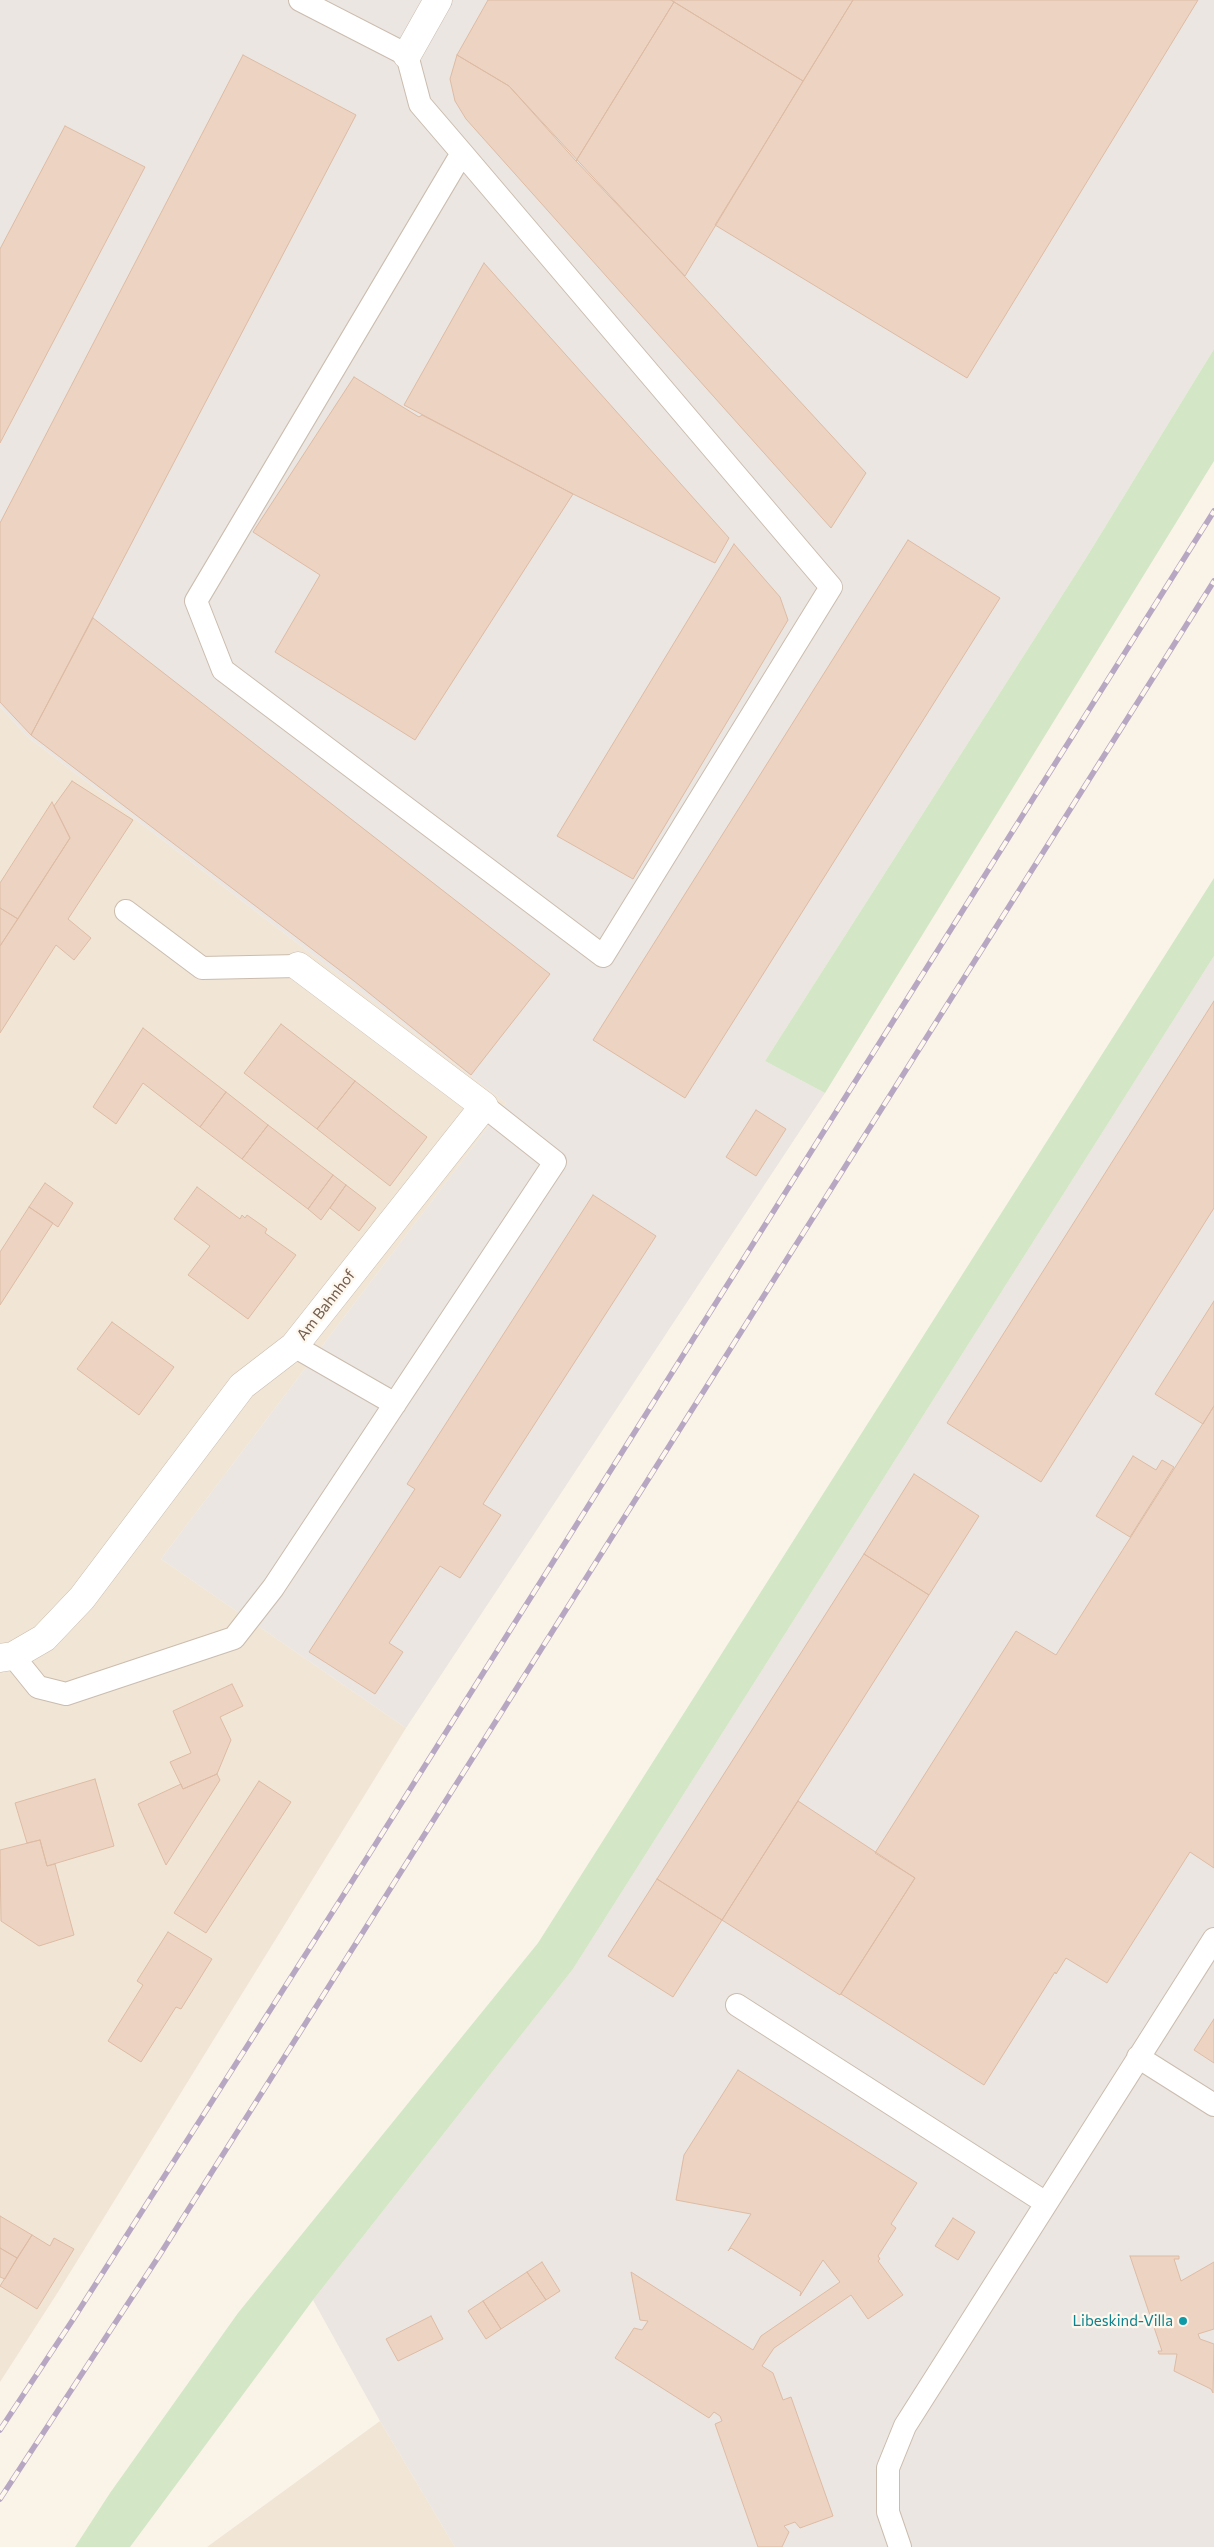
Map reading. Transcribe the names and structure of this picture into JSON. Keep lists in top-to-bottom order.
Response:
{
  "streets": {
    "street": ["Am Bahnhof"]
  },
  "places": ["Libeskind-Villa"]
}
